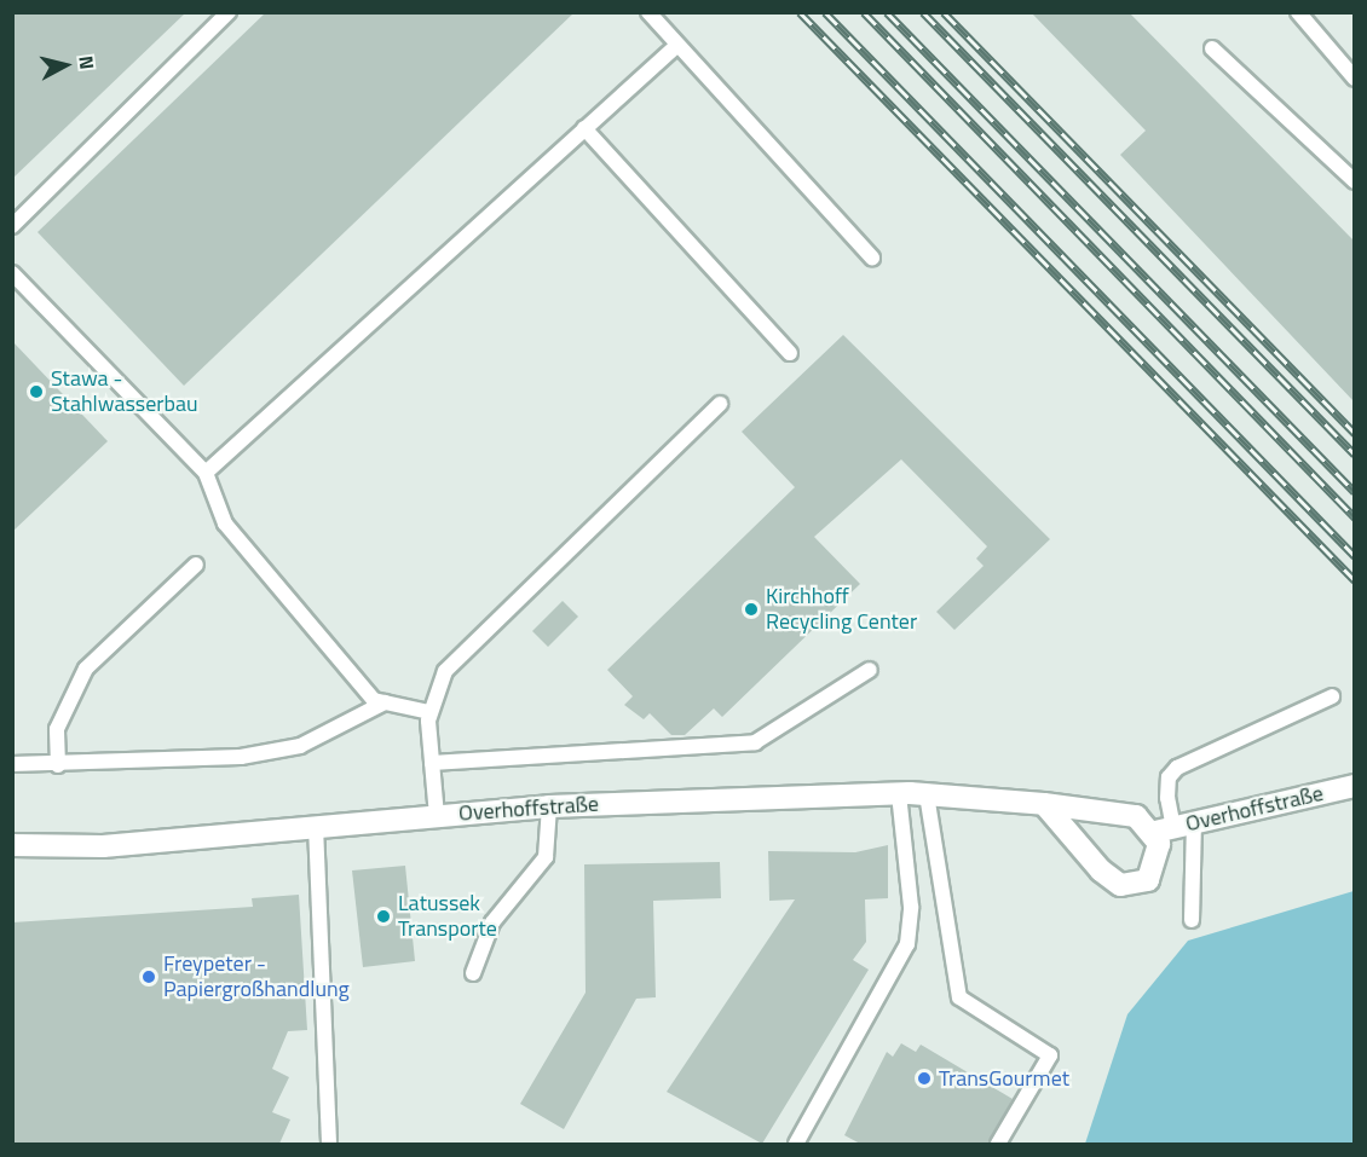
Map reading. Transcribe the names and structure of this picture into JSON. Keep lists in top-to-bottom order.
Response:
{
  "streets": {
    "street": ["Overhoffstraße"]
  },
  "places": [
    "Stawa - Stahlwasserbau",
    "Kirchhoff Recycling Center",
    "Latussek Transporte",
    "Freypeter - Papiergroßhandlung",
    "TransGourmet"
  ],
  "north": "right"
}
